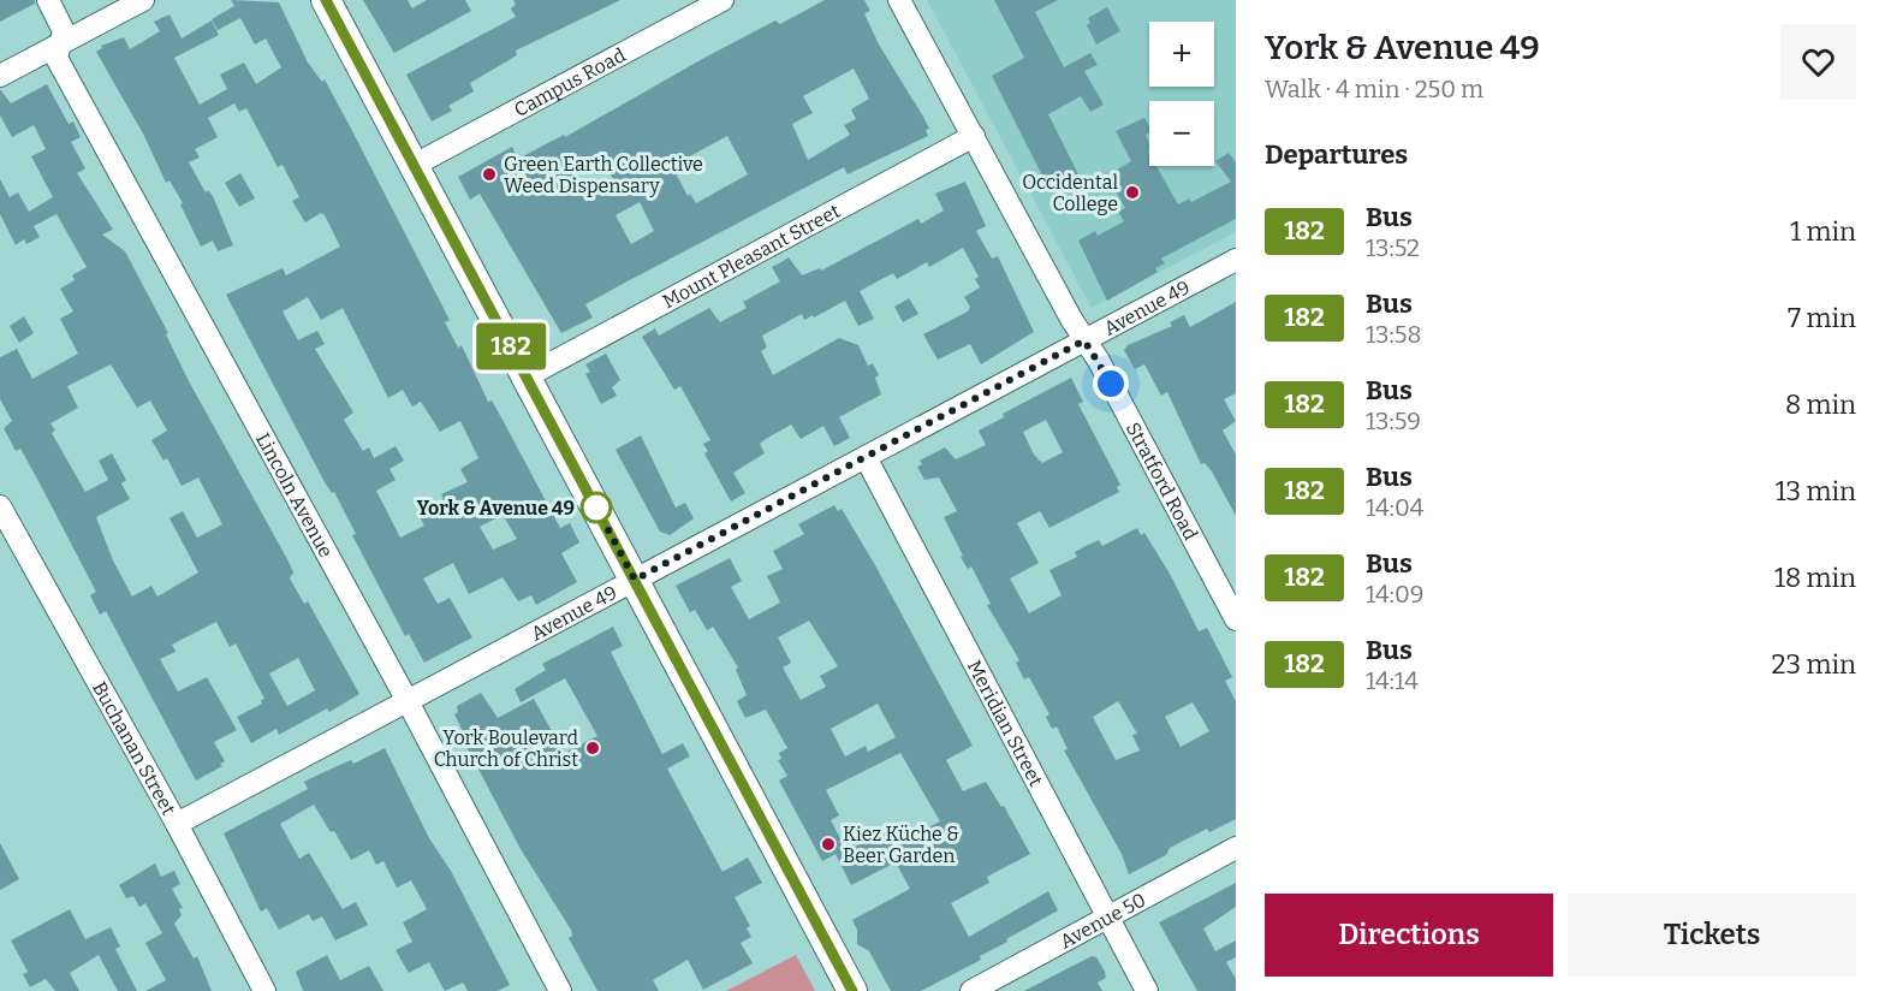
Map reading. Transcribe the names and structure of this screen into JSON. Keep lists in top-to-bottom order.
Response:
{
  "streets": {
    "street": [
      "Campus Road",
      "Mount Pleasant Street",
      "Avenue 49",
      "Stratford Road",
      "Lincoln Avenue",
      "Meridian Street",
      "Buchanan Street",
      "Avenue 50"
    ]
  },
  "crossings": [
    ["Mount Pleasant Street", "Stratford Road"],
    ["Avenue 49", "Stratford Road"],
    ["Avenue 49", "Lincoln Avenue"],
    ["Avenue 49", "Meridian Street"],
    ["Avenue 49", "Buchanan Street"],
    ["Meridian Street", "Avenue 50"]
  ],
  "places": [
    "Green Earth Collective Weed Dispensary",
    "Occidental College",
    "York & Avenue 49",
    "York Boulevard Church of Christ",
    "Kiez Küche & Beer Garden"
  ],
  "lines": ["bus line 182"],
  "page": {
    "on_map": "182",
    "heading": [
      ["York & Avenue 49", "Walk · 4 min · 250 m"],
      "Departures"
    ],
    "map_buttons": ["+", "−"],
    "list": [
      {
        "mark": "182",
        "name": "Bus",
        "note": "13:52",
        "value": "1 min"
      },
      {
        "mark": "182",
        "name": "Bus",
        "note": "13:58",
        "value": "7 min"
      },
      {
        "mark": "182",
        "name": "Bus",
        "note": "13:59",
        "value": "8 min"
      },
      {
        "mark": "182",
        "name": "Bus",
        "note": "14:04",
        "value": "13 min"
      },
      {
        "mark": "182",
        "name": "Bus",
        "note": "14:09",
        "value": "18 min"
      },
      {
        "mark": "182",
        "name": "Bus",
        "note": "14:14",
        "value": "23 min"
      }
    ],
    "buttons": ["Directions", "Tickets"]
  }
}
